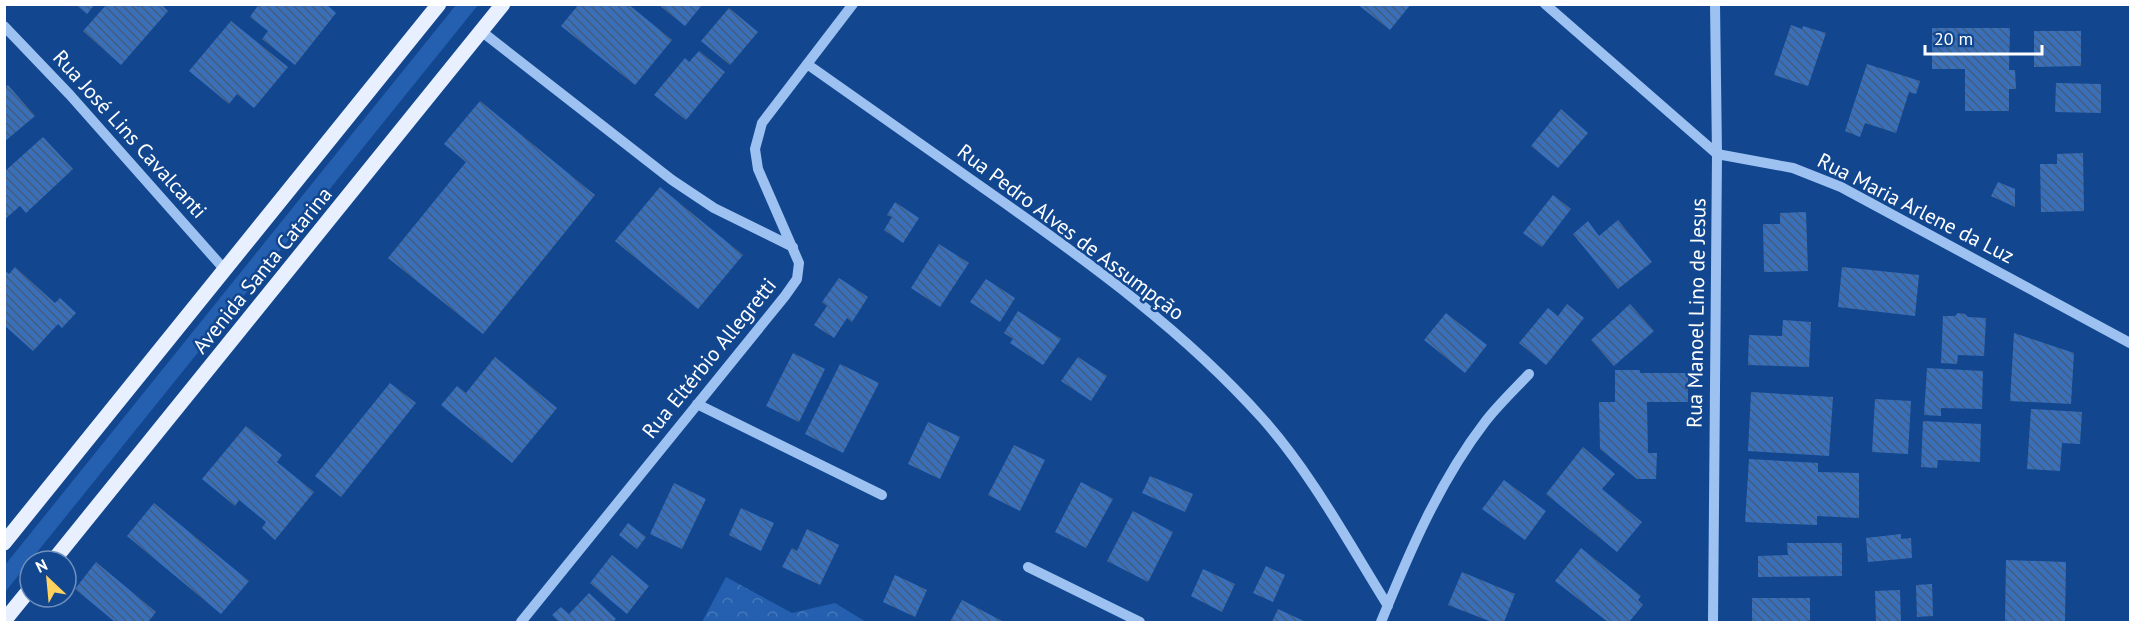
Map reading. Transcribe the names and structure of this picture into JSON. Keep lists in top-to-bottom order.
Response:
{
  "streets": {
    "main road": ["Avenida Santa Catarina"],
    "street": [
      "Rua José Lins Cavalcanti",
      "Rua Maria Arlene da Luz",
      "Rua Pedro Alves de Assumpção",
      "Rua Manoel Lino de Jesus",
      "Rua Eltérbio Allegretti"
    ]
  },
  "crossings": [
    ["Rua José Lins Cavalcanti", "Avenida Santa Catarina"],
    ["Rua Maria Arlene da Luz", "Rua Manoel Lino de Jesus"],
    ["Rua Pedro Alves de Assumpção", "Rua Eltérbio Allegretti"]
  ],
  "scale_bar": "20 m",
  "north": "top left"
}
